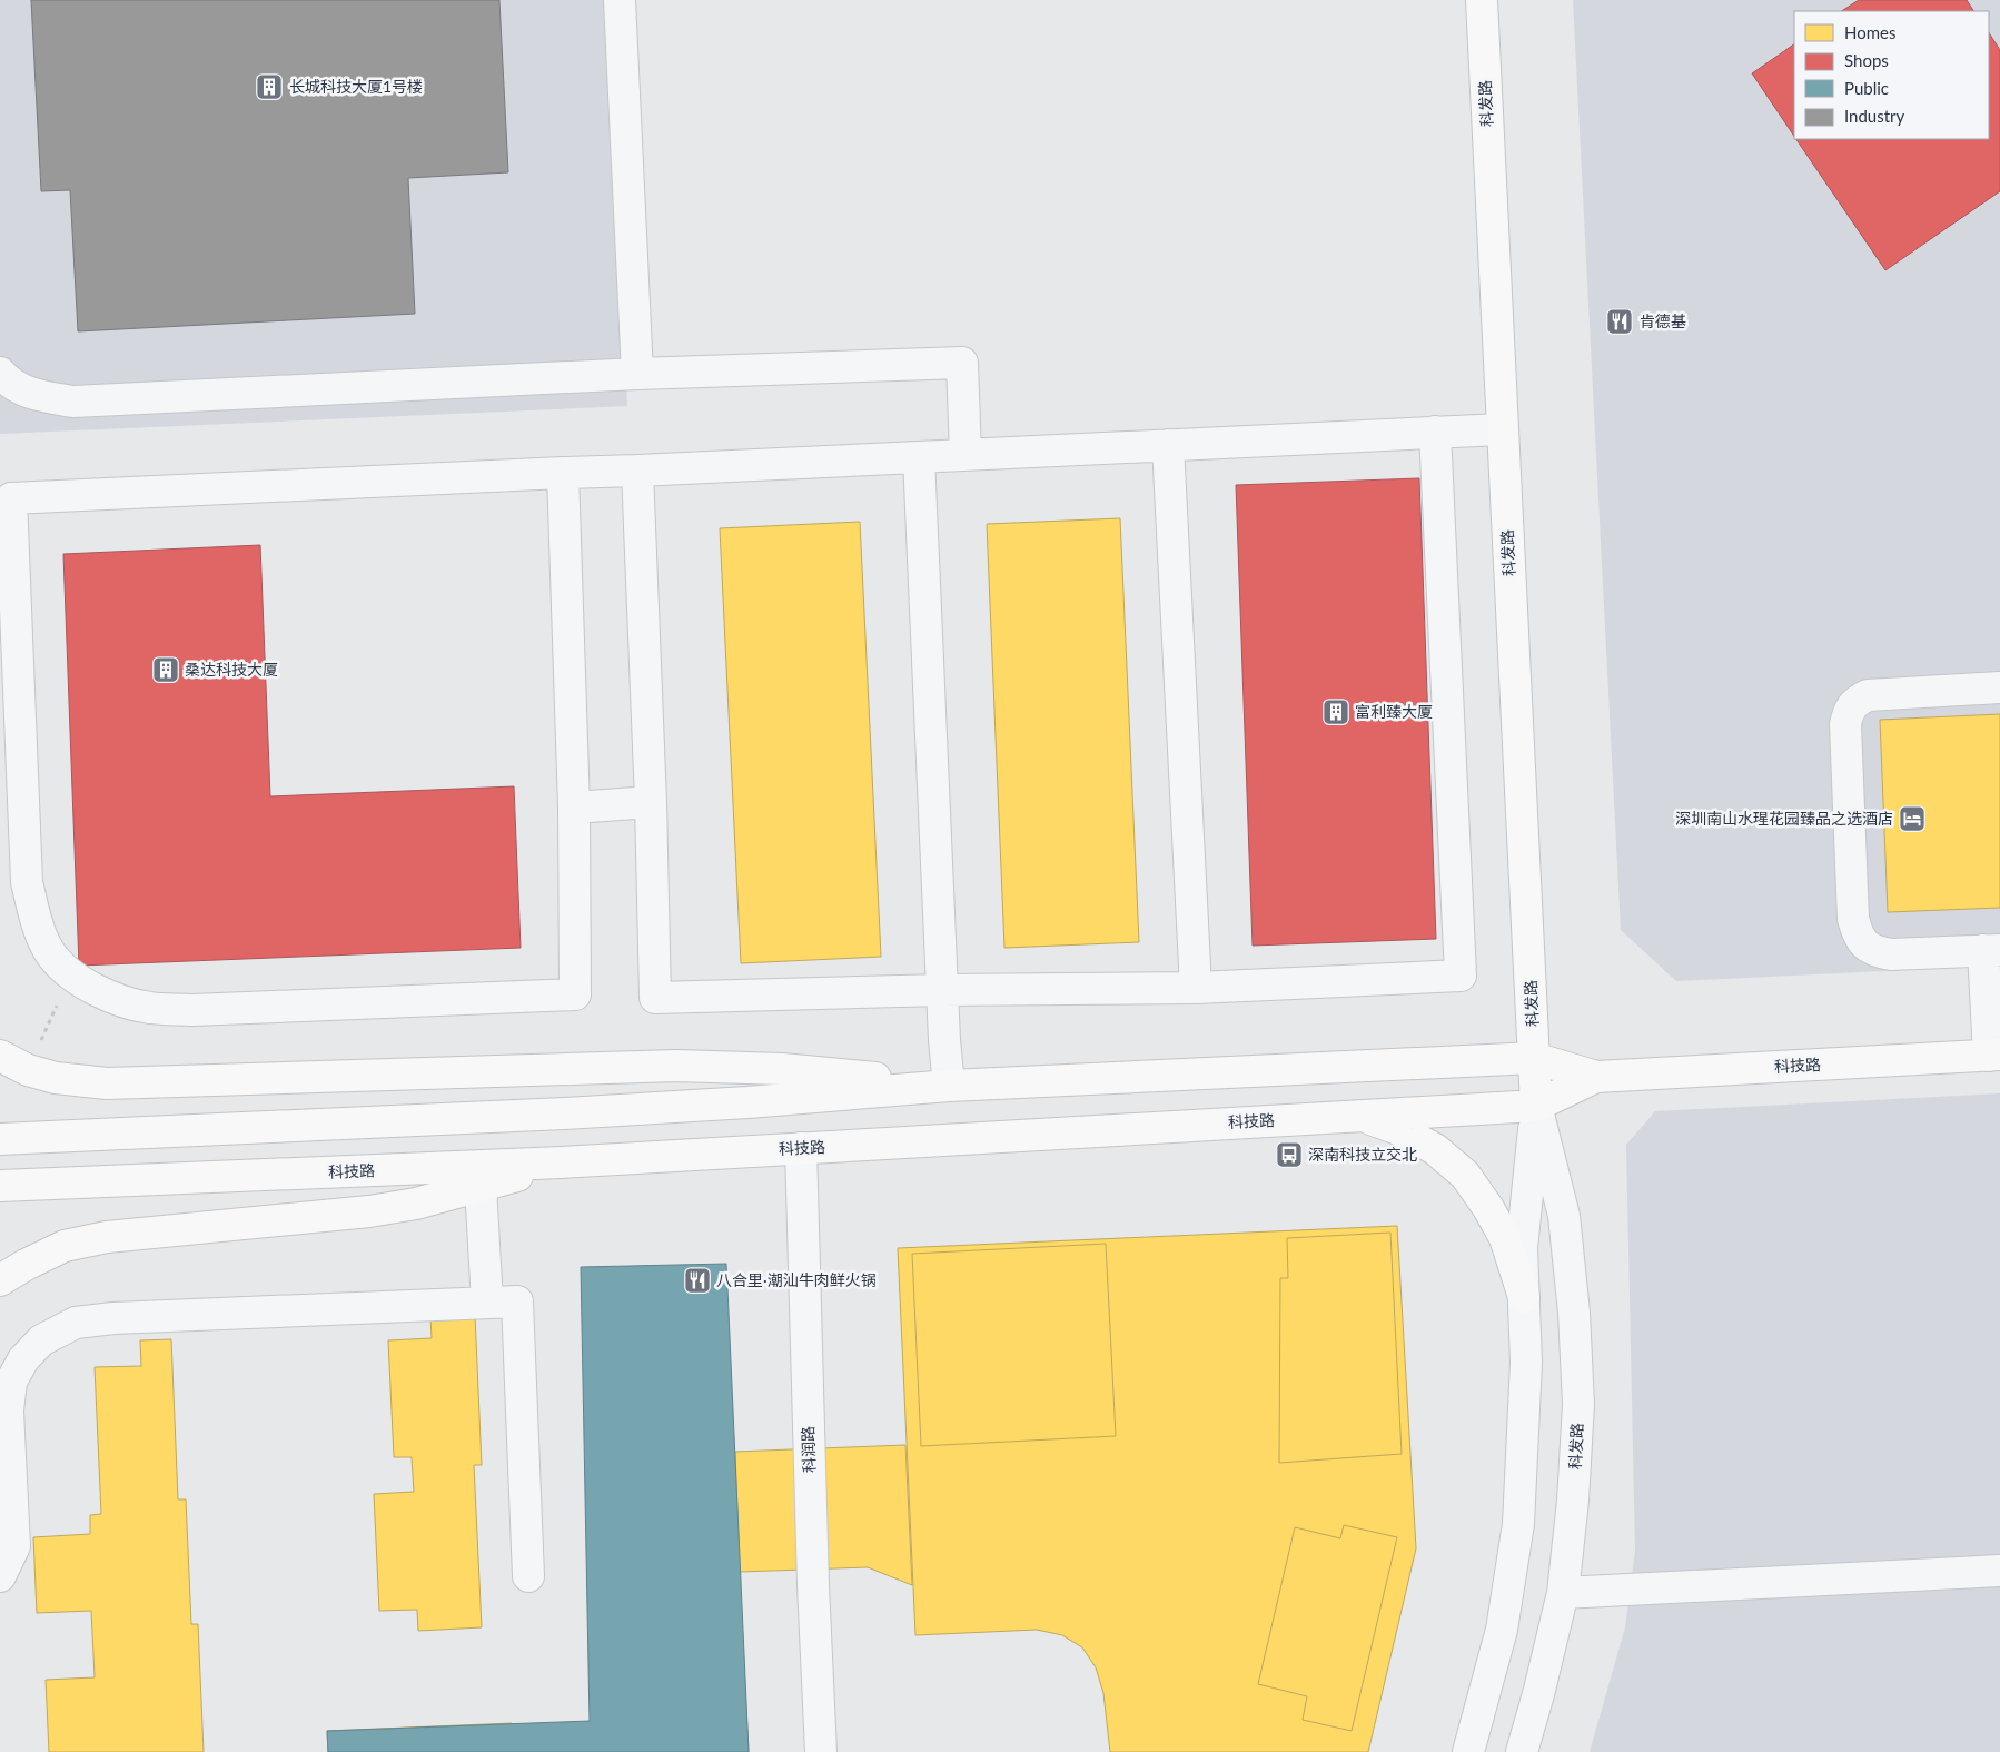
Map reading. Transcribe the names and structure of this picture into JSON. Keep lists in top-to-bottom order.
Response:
{
  "streets": {
    "main road": ["科发路", "科技路"],
    "street": ["科润路"]
  },
  "crossings": [
    ["科发路", "科技路"],
    ["科技路", "科润路"]
  ],
  "places": {
    "building": ["长城科技大厦1号楼", "桑达科技大厦", "富利臻大厦"],
    "restaurant": ["肯德基", "八合里·潮汕牛肉鲜火锅"],
    "hotel": ["深圳南山水瑆花园臻品之选酒店"],
    "bus stop": ["深南科技立交北"]
  },
  "legend": [
    "Homes",
    "Shops",
    "Public",
    "Industry"
  ]
}
